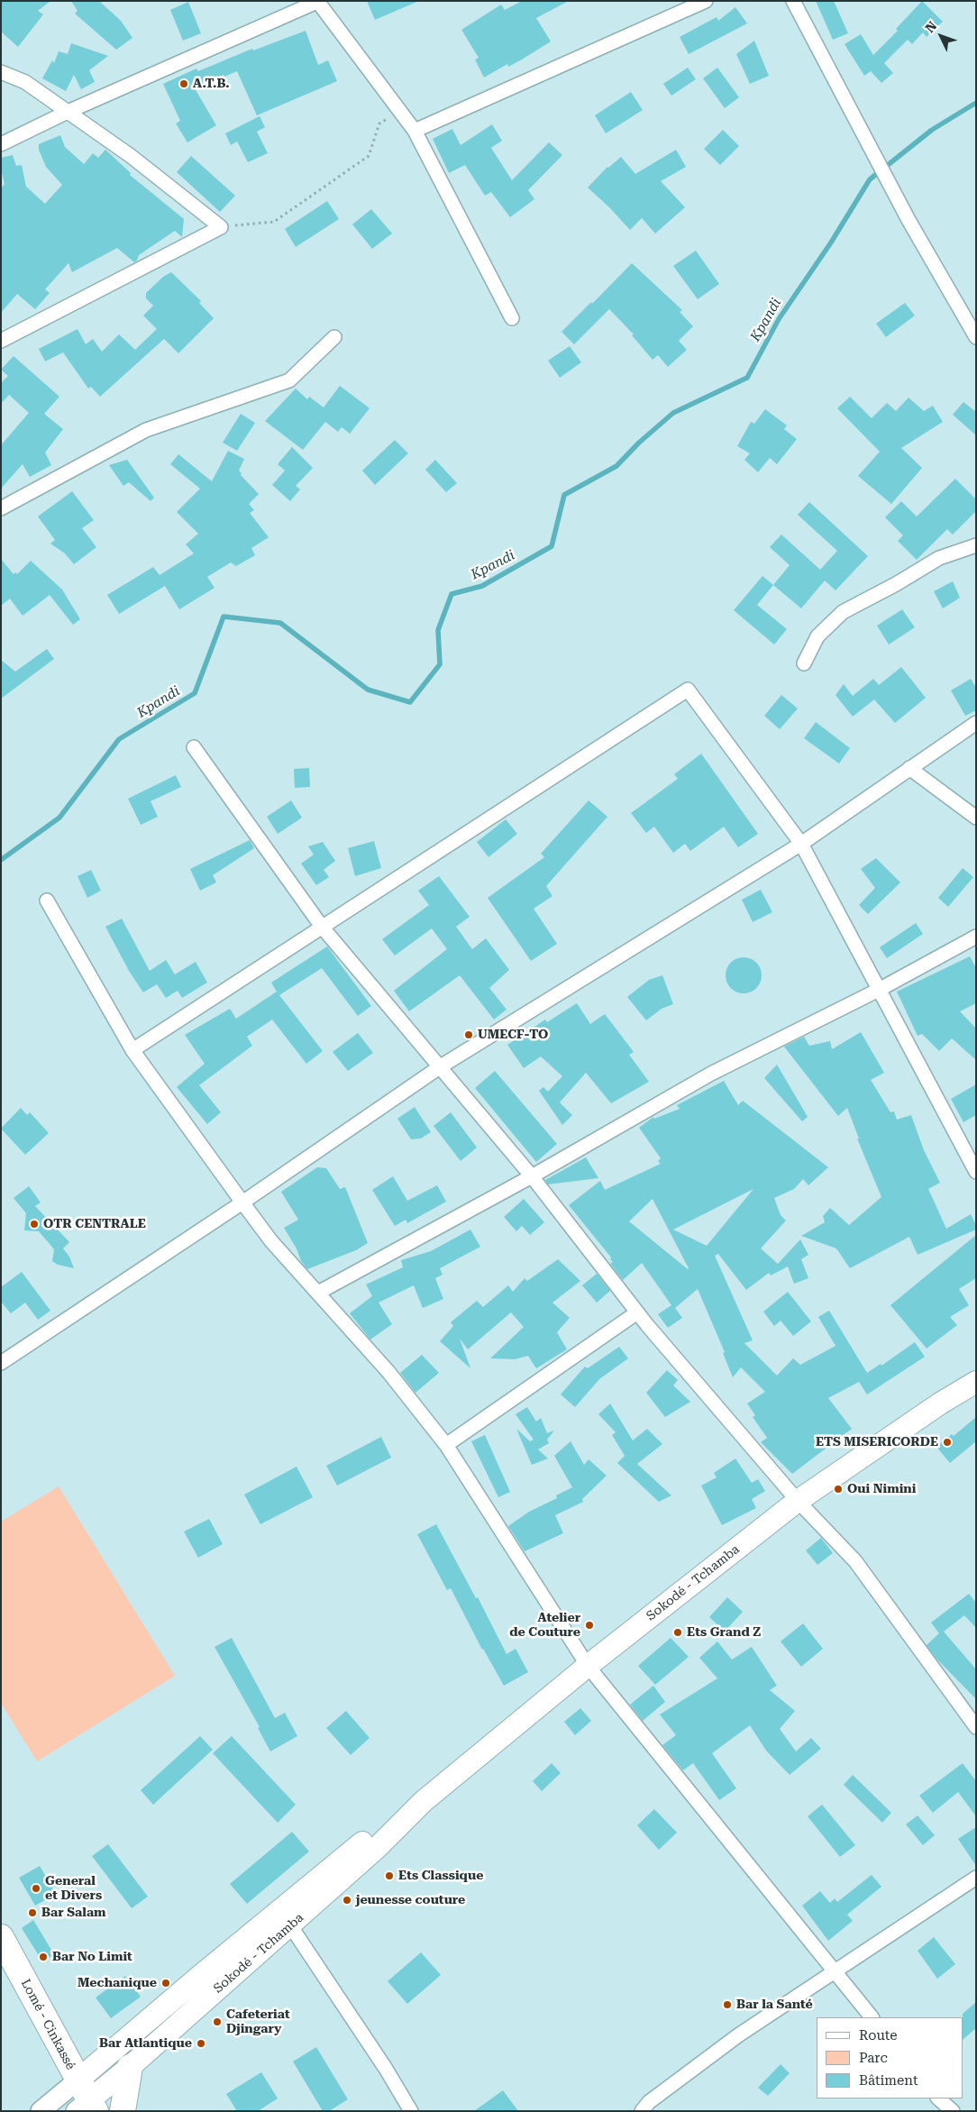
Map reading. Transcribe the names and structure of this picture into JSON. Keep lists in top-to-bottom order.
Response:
{
  "streets": {
    "highway": ["Lomé - Cinkassé"],
    "main road": ["Sokodé - Tchamba"]
  },
  "crossings": [
    ["Sokodé - Tchamba", "Lomé - Cinkassé"]
  ],
  "water": ["Kpandi"],
  "places": [
    "A.T.B.",
    "UMECF-TO",
    "OTR CENTRALE",
    "ETS MISERICORDE",
    "Oui Nimini",
    "Atelier de Couture",
    "Ets Grand Z",
    "Ets Classique",
    "General et Divers",
    "jeunesse couture",
    "Bar Salam",
    "Bar No Limit",
    "Mechanique",
    "Bar la Santé",
    "Cafeteriat Djingary",
    "Bar Atlantique"
  ],
  "legend": ["Route", "Parc", "Bâtiment"],
  "north": "top left"
}
